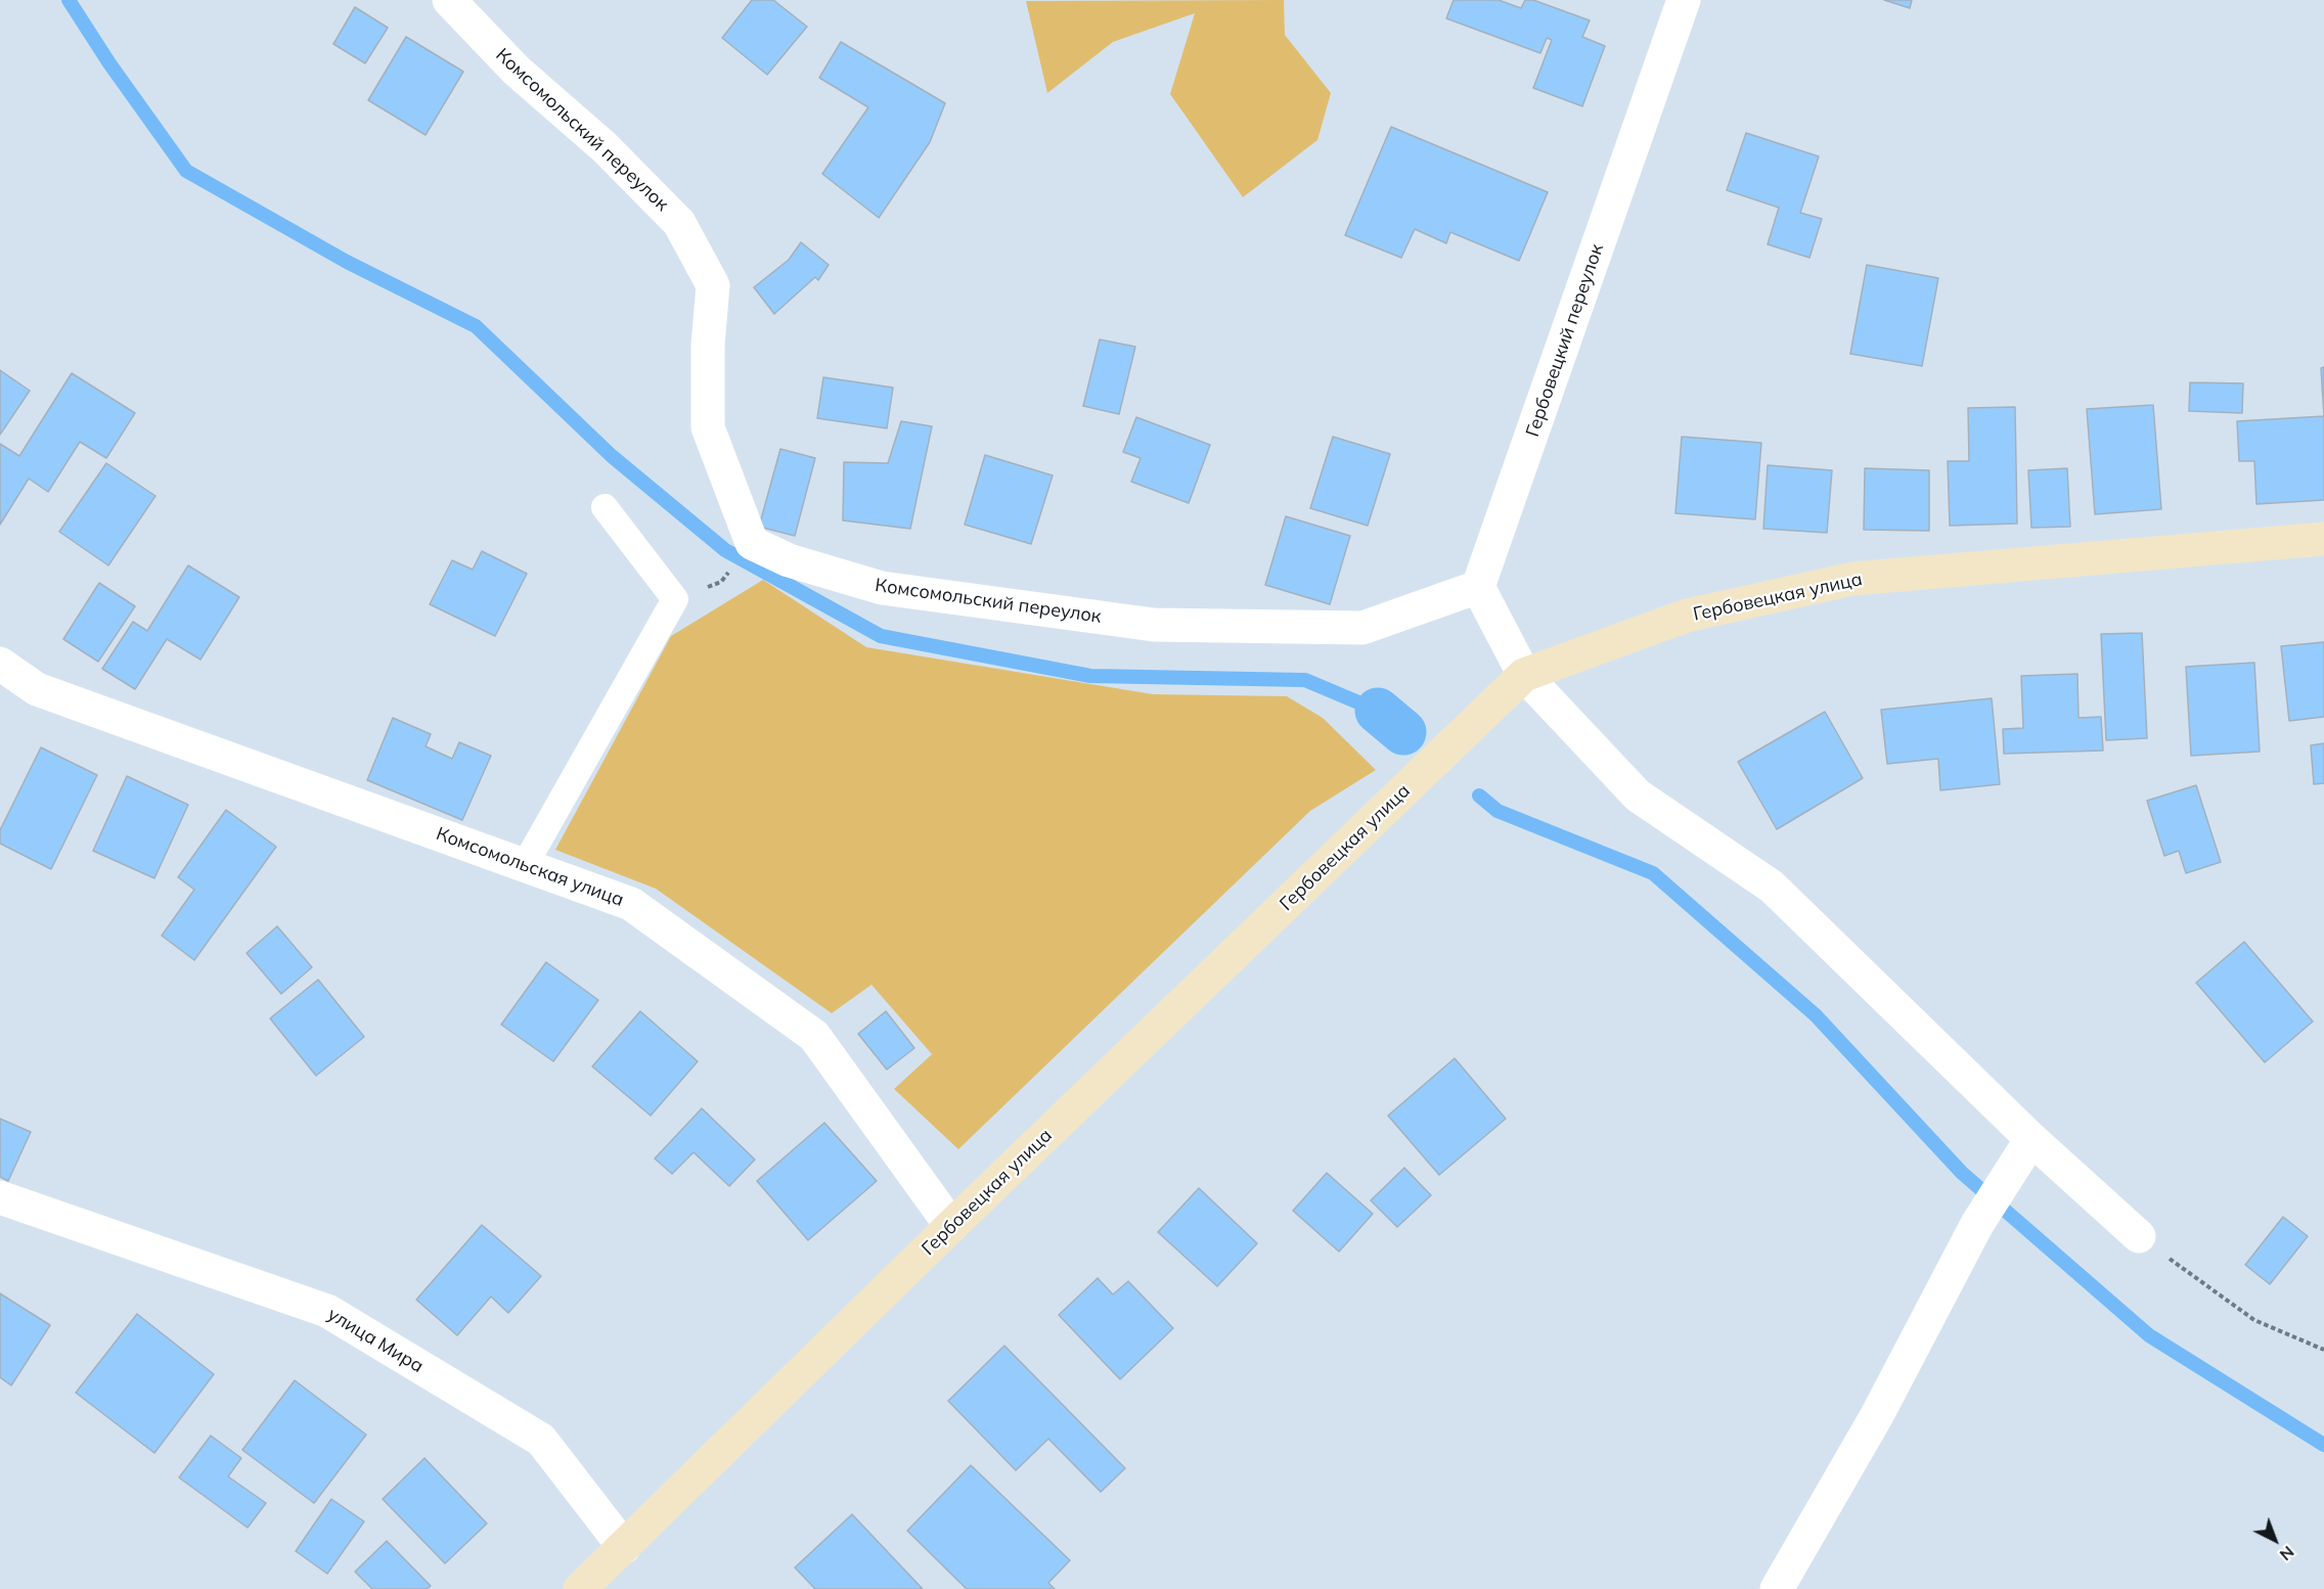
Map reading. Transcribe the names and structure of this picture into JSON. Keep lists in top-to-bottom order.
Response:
{
  "streets": {
    "street": [
      "Комсомольский переулок",
      "Гербовецкий переулок",
      "Гербовецкая улица",
      "Комсомольская улица",
      "улица Мира"
    ]
  },
  "crossings": [
    ["Комсомольский переулок", "Гербовецкий переулок"],
    ["Гербовецкая улица", "Комсомольская улица"],
    ["Гербовецкая улица", "улица Мира"]
  ],
  "north": "bottom right"
}
